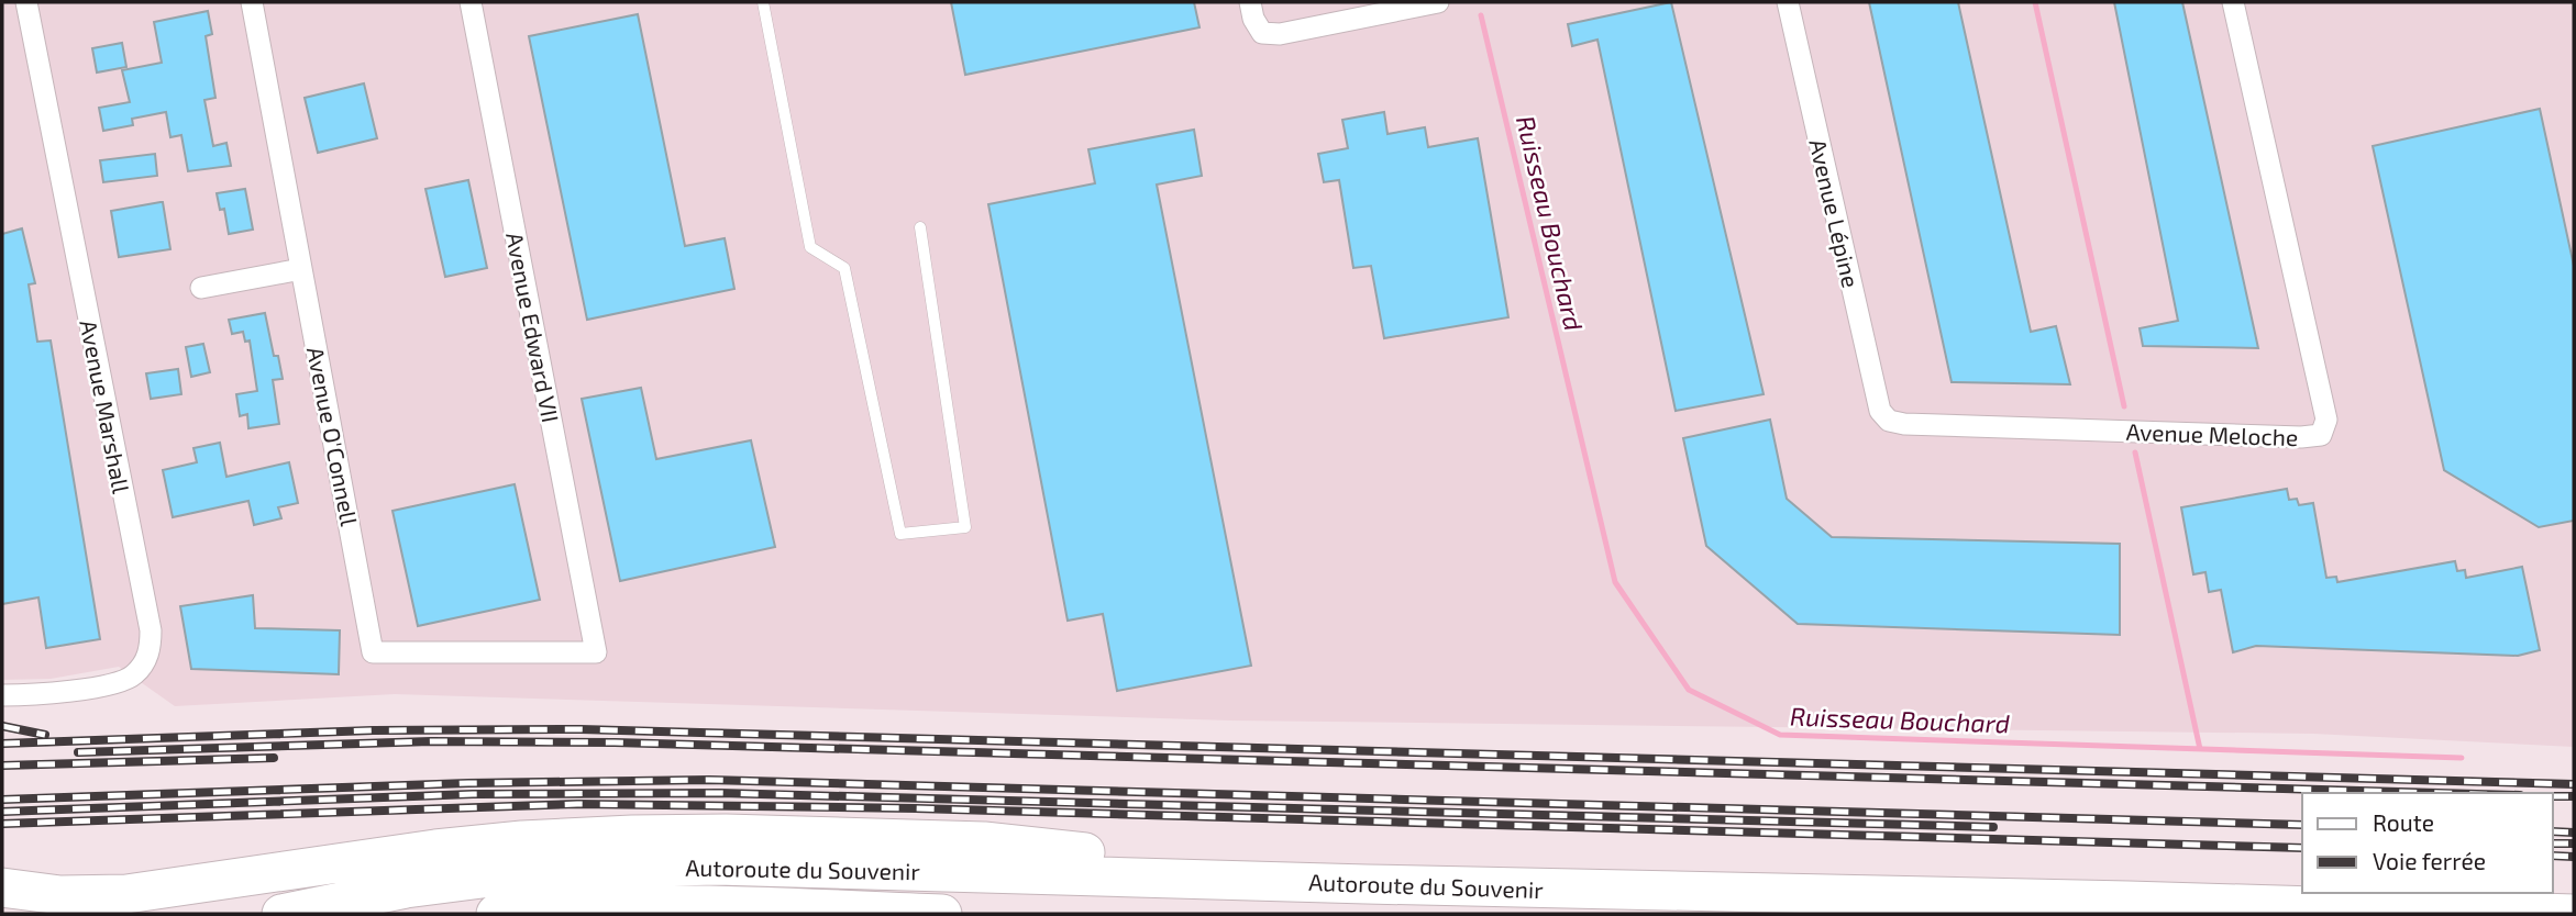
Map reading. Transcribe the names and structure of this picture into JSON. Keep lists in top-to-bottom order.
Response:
{
  "streets": {
    "highway": ["Autoroute du Souvenir"],
    "street": [
      "Avenue Lépine",
      "Avenue Edward VII",
      "Avenue Marshall",
      "Avenue Meloche",
      "Avenue O'Connell"
    ]
  },
  "crossings": [
    ["Avenue Lépine", "Avenue Meloche"],
    ["Avenue Edward VII", "Avenue O'Connell"]
  ],
  "water": ["Ruisseau Bouchard"],
  "legend": ["Route", "Voie ferrée"]
}
